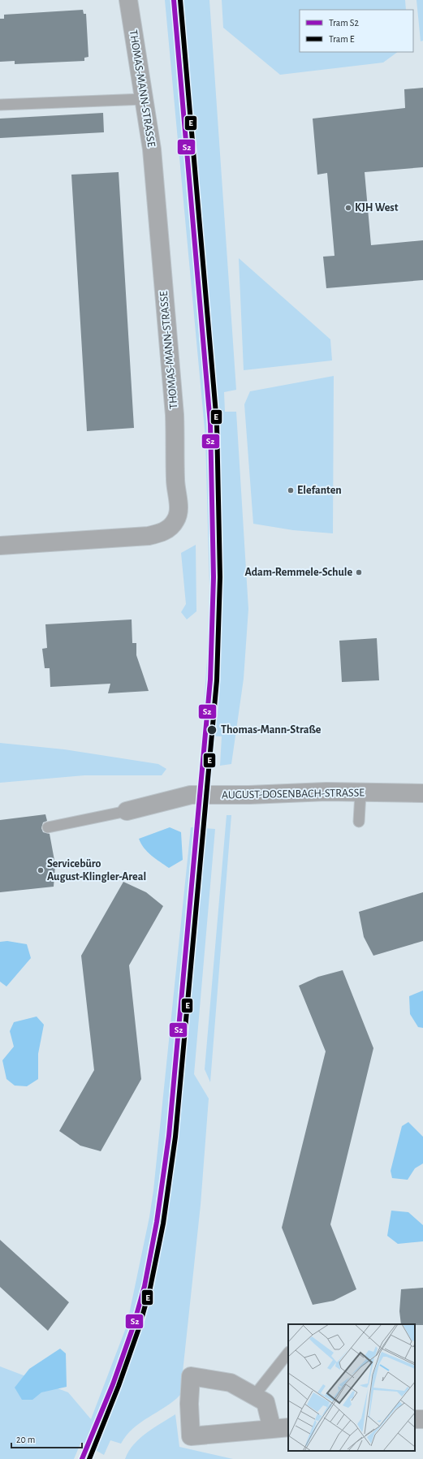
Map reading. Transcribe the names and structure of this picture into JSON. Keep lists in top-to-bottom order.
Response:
{
  "streets": {
    "street": ["THOMAS-MANN-STRASSE", "AUGUST-DOSENBACH-STRASSE"]
  },
  "places": [
    "KJH West",
    "Elefanten",
    "Adam-Remmele-Schule",
    "Thomas-Mann-Straße",
    "Servicebüro August-Klingler-Areal"
  ],
  "lines": ["tram line S2", "tram line E"],
  "legend": ["Tram S2", "Tram E"],
  "scale_bar": "20 m"
}
